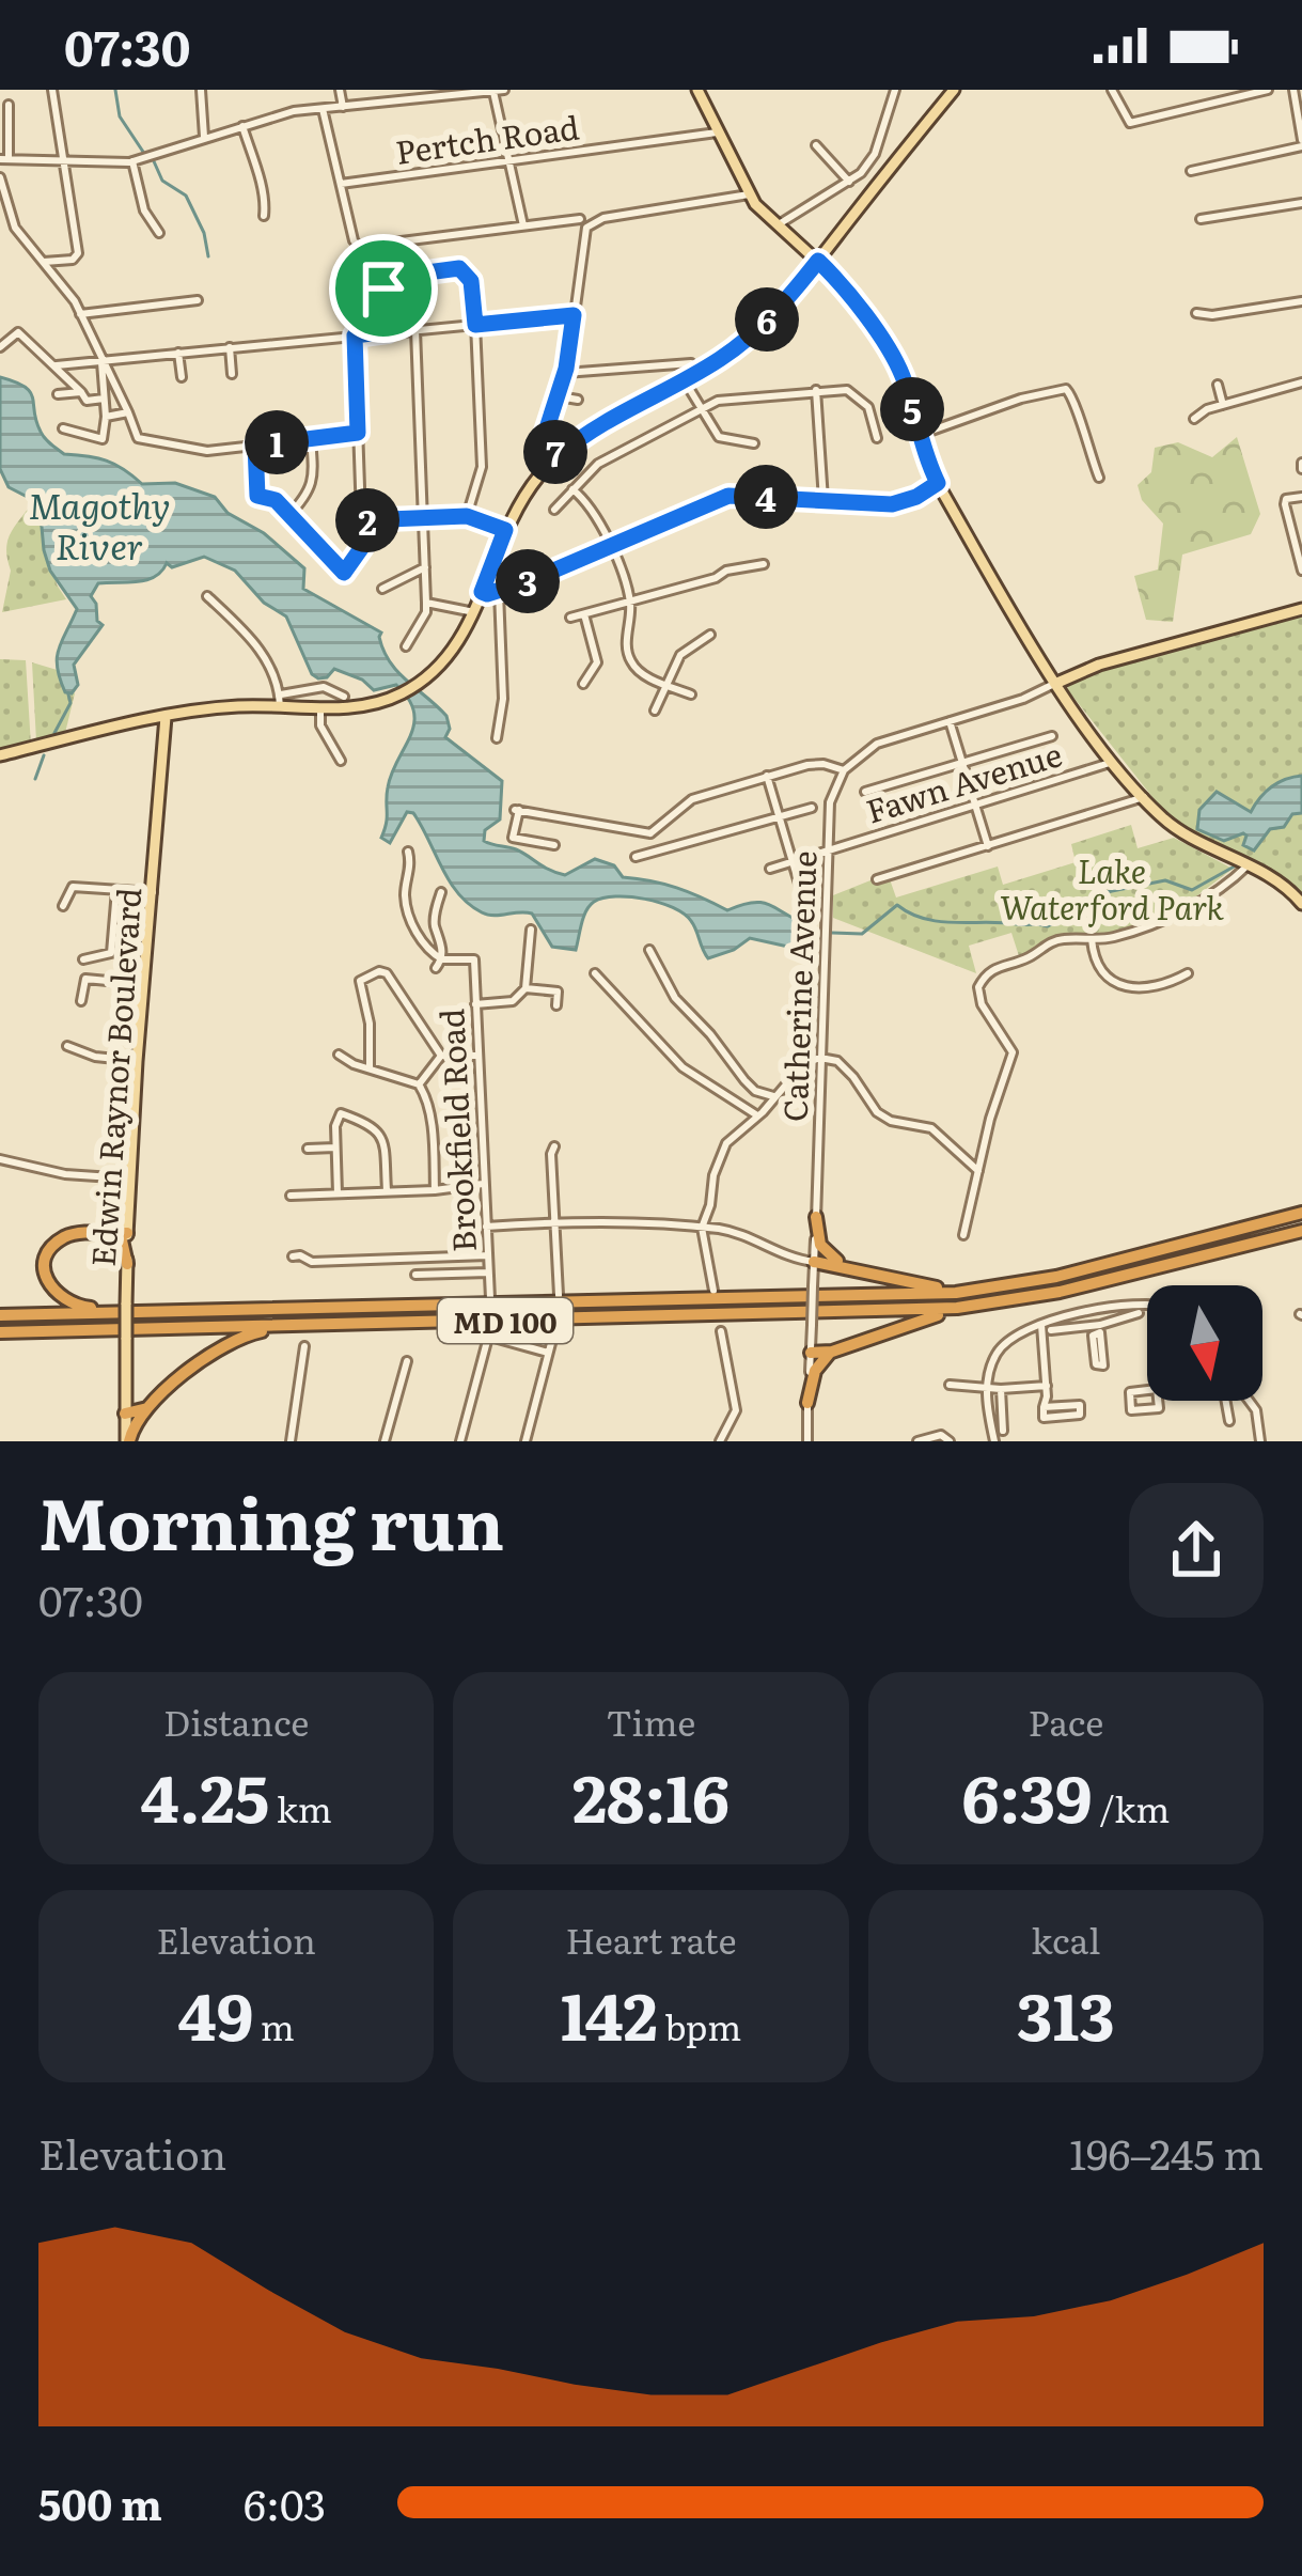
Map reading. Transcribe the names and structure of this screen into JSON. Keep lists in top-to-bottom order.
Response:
{
  "streets": {
    "highway": ["MD 100"],
    "main road": ["Edwin Raynor Boulevard"],
    "street": [
      "Pertch Road",
      "Fawn Avenue",
      "Catherine Avenue",
      "Brookfield Road"
    ]
  },
  "crossings": [
    ["Fawn Avenue", "Catherine Avenue"]
  ],
  "water": ["Magothy River"],
  "parks": ["Lake Waterford Park"],
  "north": "bottom",
  "page": {
    "status": "07:30",
    "pins": [
      "6",
      "5",
      "1",
      "7",
      "4",
      "2",
      "3"
    ],
    "heading": ["Morning run", "07:30"],
    "stats": [
      ["Distance", "4.25 km"],
      ["Time", "28:16"],
      ["Pace", "6:39 /km"],
      ["Elevation", "49 m"],
      ["Heart rate", "142 bpm"],
      ["kcal", "313"]
    ],
    "chart": ["Elevation", "196–245 m"],
    "list": [
      {
        "name": "500 m",
        "note": "6:03"
      }
    ]
  }
}
